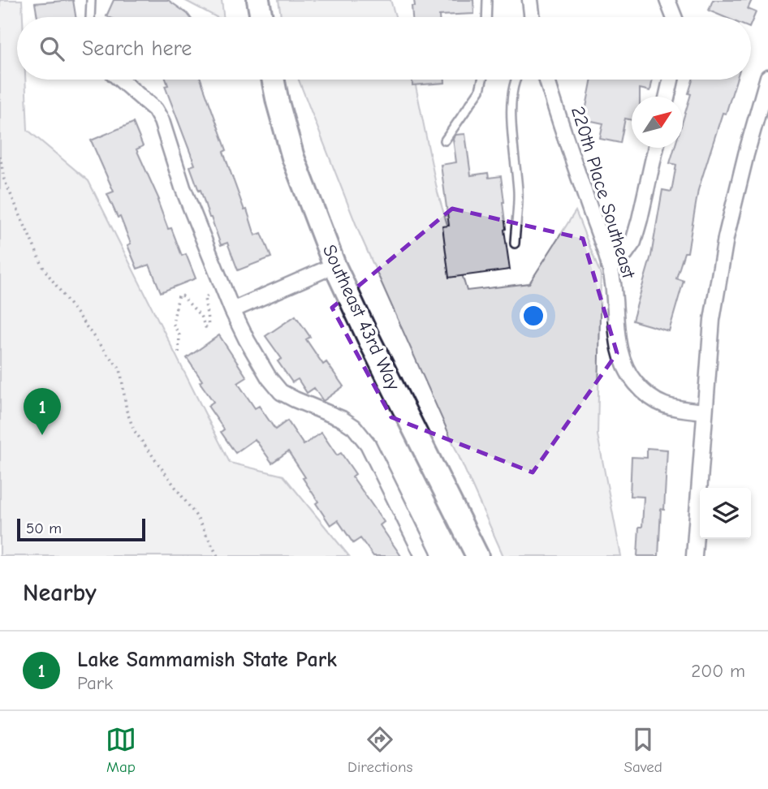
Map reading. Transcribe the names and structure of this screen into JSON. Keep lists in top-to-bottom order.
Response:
{
  "streets": {
    "main road": ["Southeast 43rd Way"],
    "street": ["220th Place Southeast"]
  },
  "scale_bar": "50 m",
  "north": "top right",
  "page": {
    "search": "Search here",
    "pins": "1",
    "scale": "50 m",
    "heading": "Nearby",
    "list": [
      {
        "mark": "1",
        "name": "Lake Sammamish State Park",
        "note": "Park",
        "value": "200 m"
      }
    ],
    "nav": ["Map", "Directions", "Saved"]
  }
}
